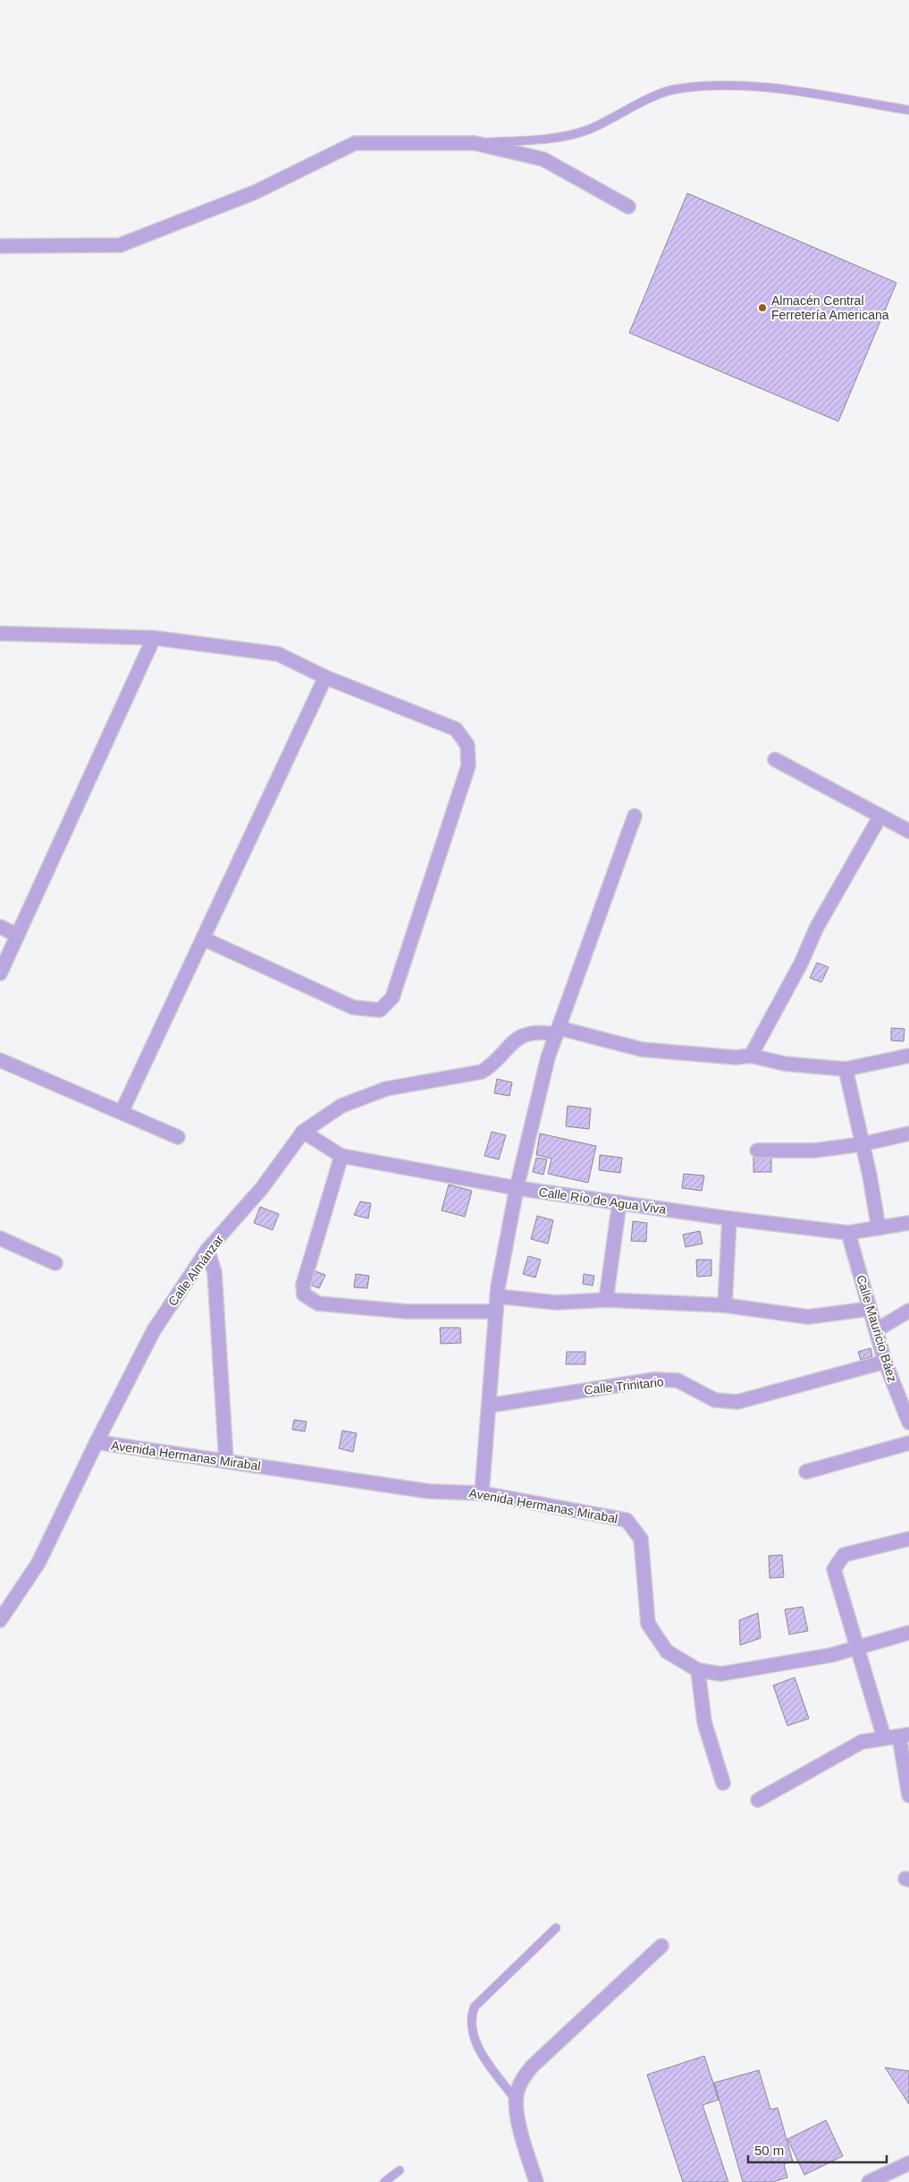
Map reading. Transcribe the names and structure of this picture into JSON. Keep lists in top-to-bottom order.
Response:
{
  "streets": {
    "street": [
      "Calle Río de Agua Viva",
      "Calle Almánzar",
      "Calle Mauricio Báez",
      "Calle Trinitario",
      "Avenida Hermanas Mirabal"
    ]
  },
  "crossings": [
    ["Calle Río de Agua Viva", "Calle Almánzar"],
    ["Calle Río de Agua Viva", "Calle Mauricio Báez"],
    ["Calle Almánzar", "Avenida Hermanas Mirabal"],
    ["Calle Mauricio Báez", "Calle Trinitario"]
  ],
  "places": ["Almacén Central Ferretería Americana"],
  "scale_bar": "50 m"
}
